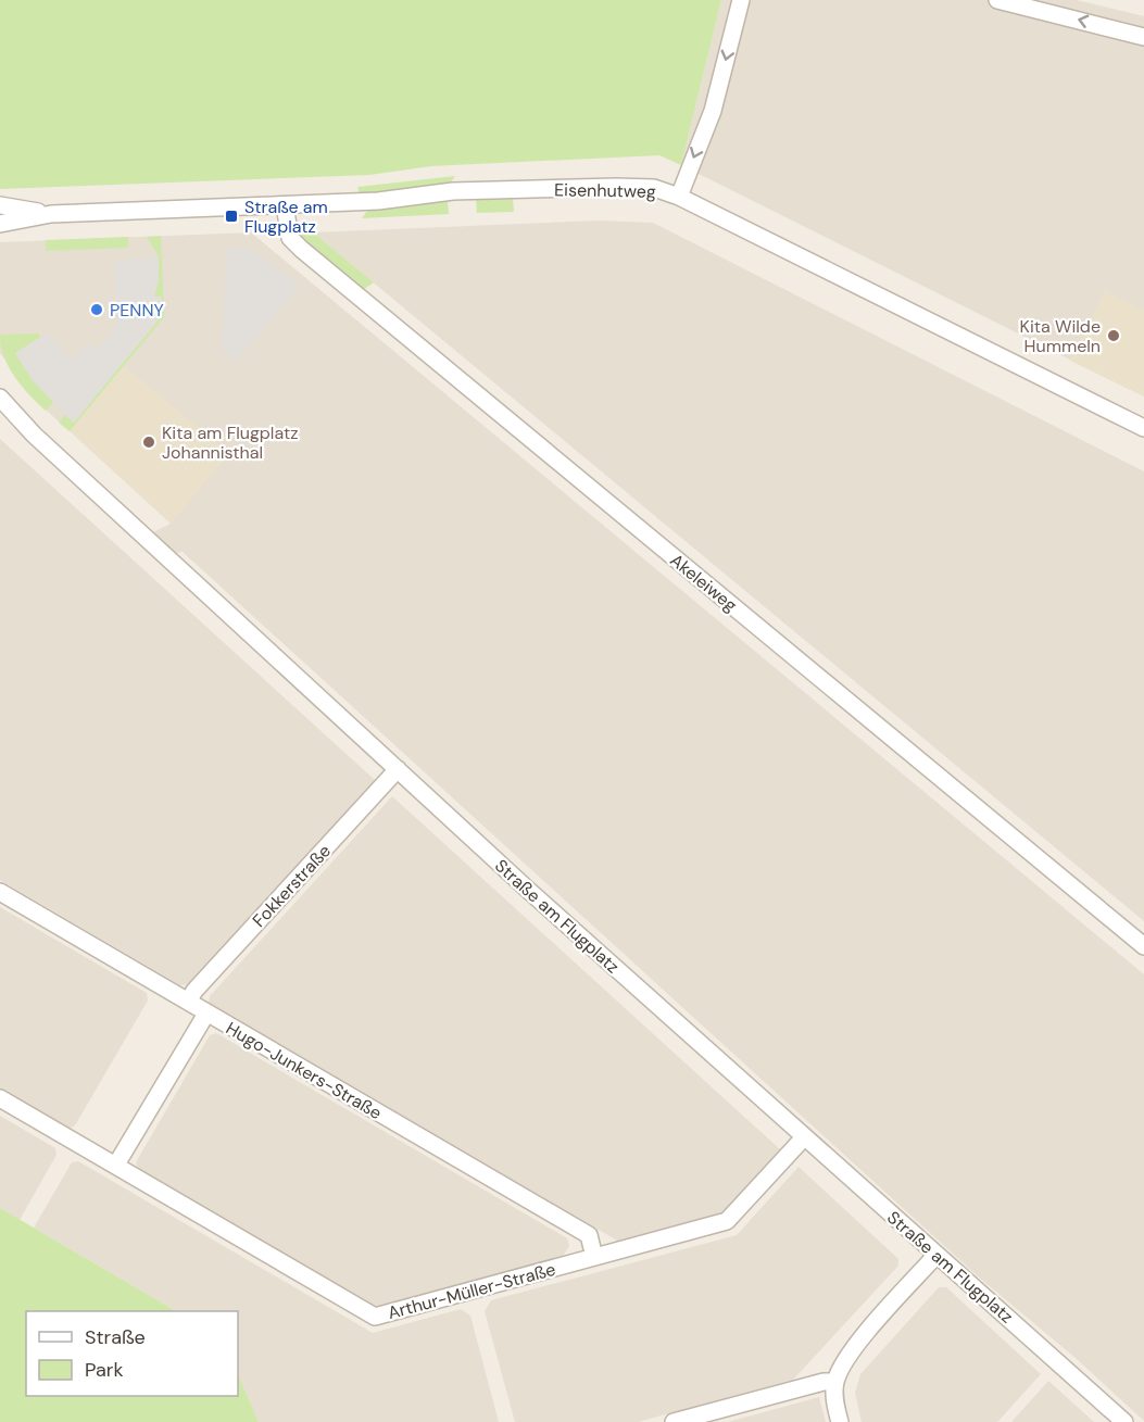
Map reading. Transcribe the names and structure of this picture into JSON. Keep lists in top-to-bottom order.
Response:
{
  "streets": {
    "street": [
      "Eisenhutweg",
      "Akeleiweg",
      "Fokkerstraße",
      "Straße am Flugplatz",
      "Hugo-Junkers-Straße",
      "Arthur-Müller-Straße"
    ]
  },
  "crossings": [
    ["Eisenhutweg", "Akeleiweg"],
    ["Fokkerstraße", "Straße am Flugplatz"],
    ["Fokkerstraße", "Hugo-Junkers-Straße"],
    ["Straße am Flugplatz", "Arthur-Müller-Straße"],
    ["Hugo-Junkers-Straße", "Arthur-Müller-Straße"]
  ],
  "places": {
    "transit": ["Straße am Flugplatz"],
    "other": ["PENNY", "Kita Wilde Hummeln", "Kita am Flugplatz Johannisthal"]
  },
  "legend": ["Straße", "Park"]
}
